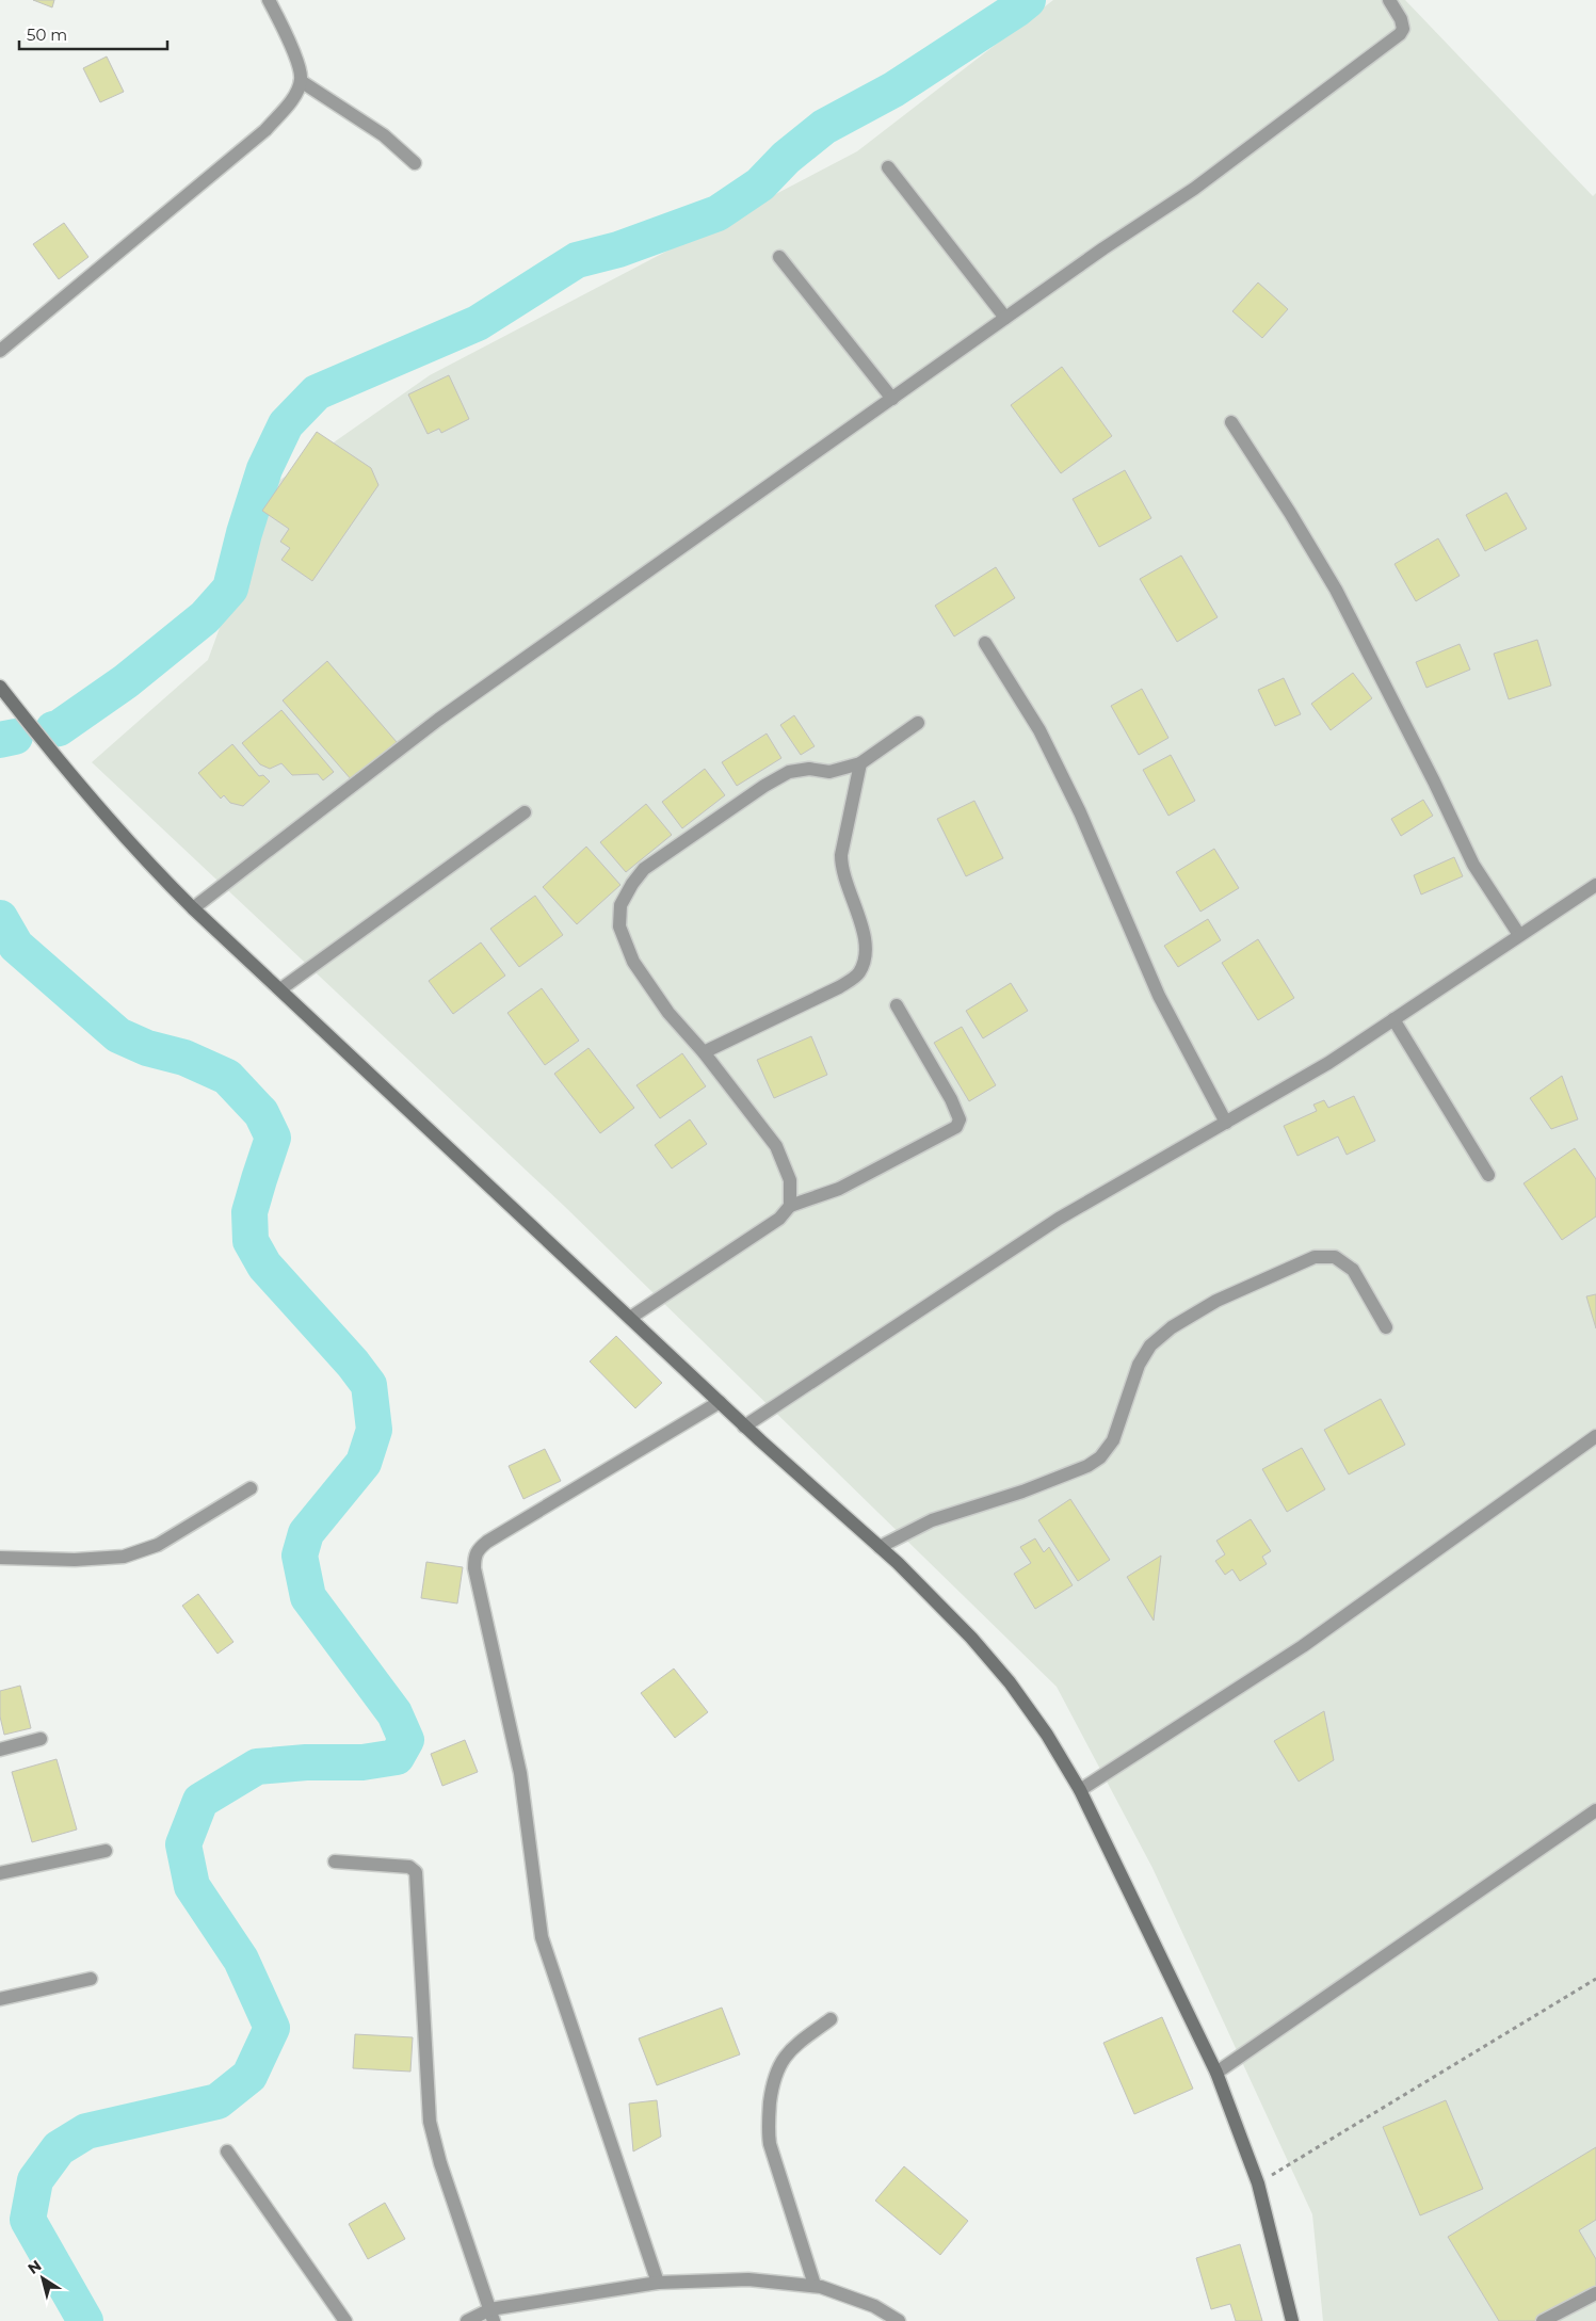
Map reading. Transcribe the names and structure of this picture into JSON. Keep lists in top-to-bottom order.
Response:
{
  "scale_bar": "50 m",
  "north": "top left"
}
